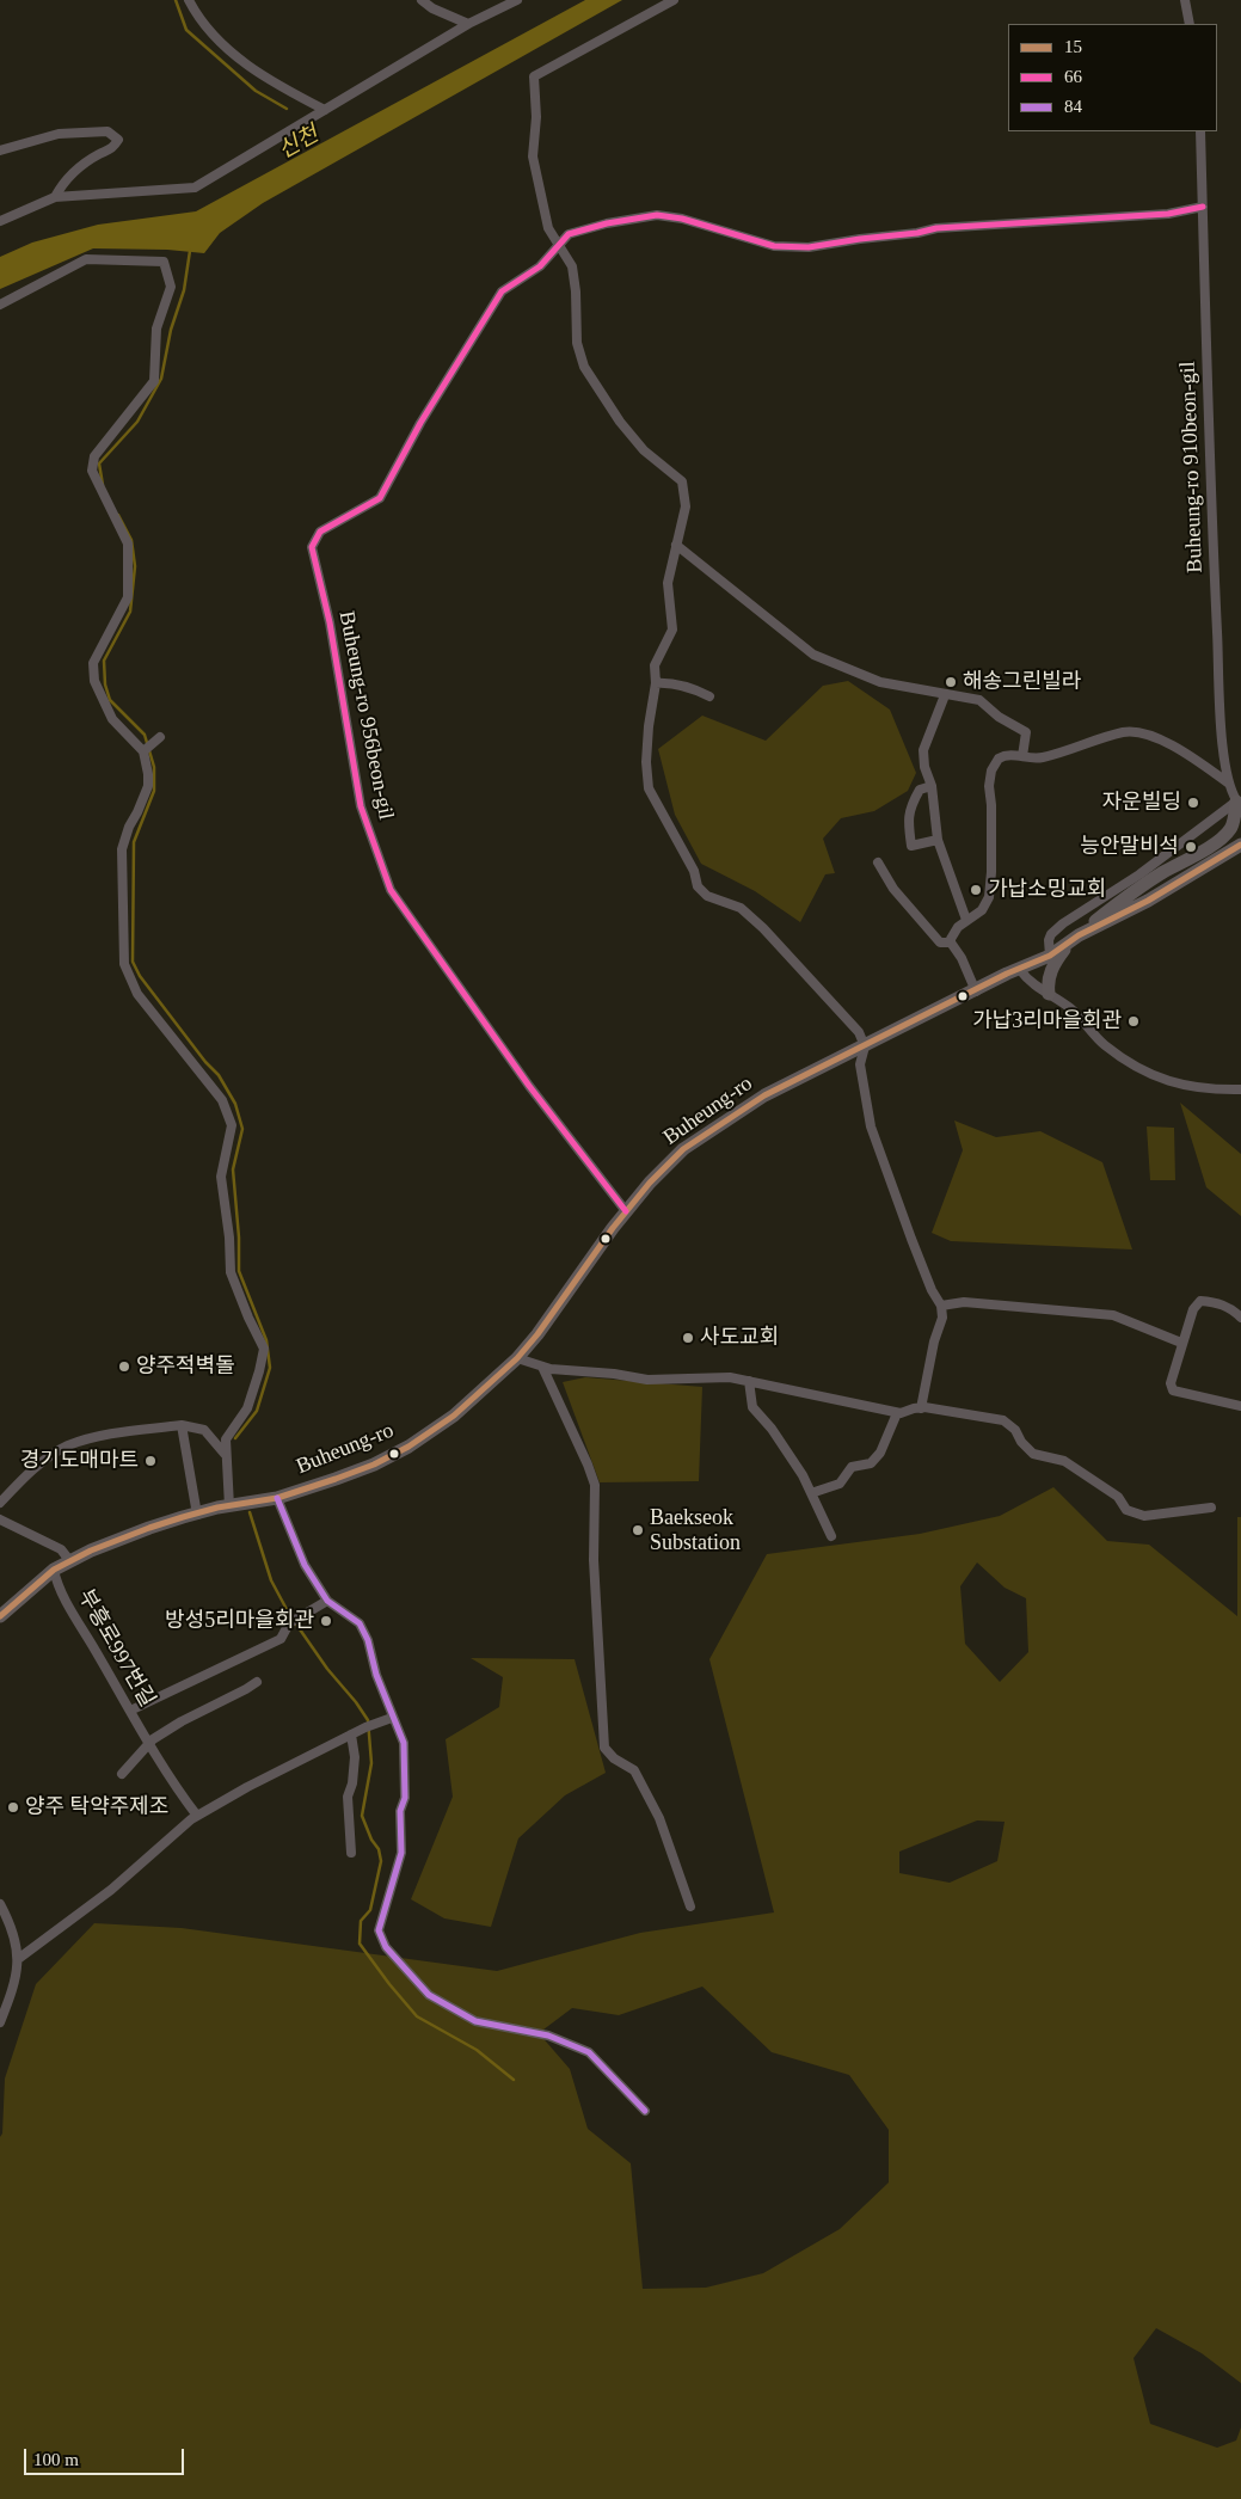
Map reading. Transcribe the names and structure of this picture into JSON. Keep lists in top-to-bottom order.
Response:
{
  "streets": {
    "main road": ["Buheung-ro"],
    "street": ["Buheung-ro 910beon-gil", "Buheung-ro 956beon-gil", "부흥로997번길"]
  },
  "crossings": [
    ["Buheung-ro 910beon-gil", "Buheung-ro 956beon-gil"],
    ["Buheung-ro 956beon-gil", "Buheung-ro"],
    ["Buheung-ro", "부흥로997번길"]
  ],
  "water": ["신천"],
  "places": [
    "해송그린빌라",
    "자운빌딩",
    "능안말비석",
    "가납소밍교회",
    "가납3리마을회관",
    "사도교회",
    "양주적벽돌",
    "경기도매마트",
    "Baekseok Substation",
    "방성5리마을회관",
    "양주 탁약주제조"
  ],
  "lines": ["transit line 66", "transit line 15", "transit line 84"],
  "legend": ["15", "66", "84"],
  "scale_bar": "100 m"
}
